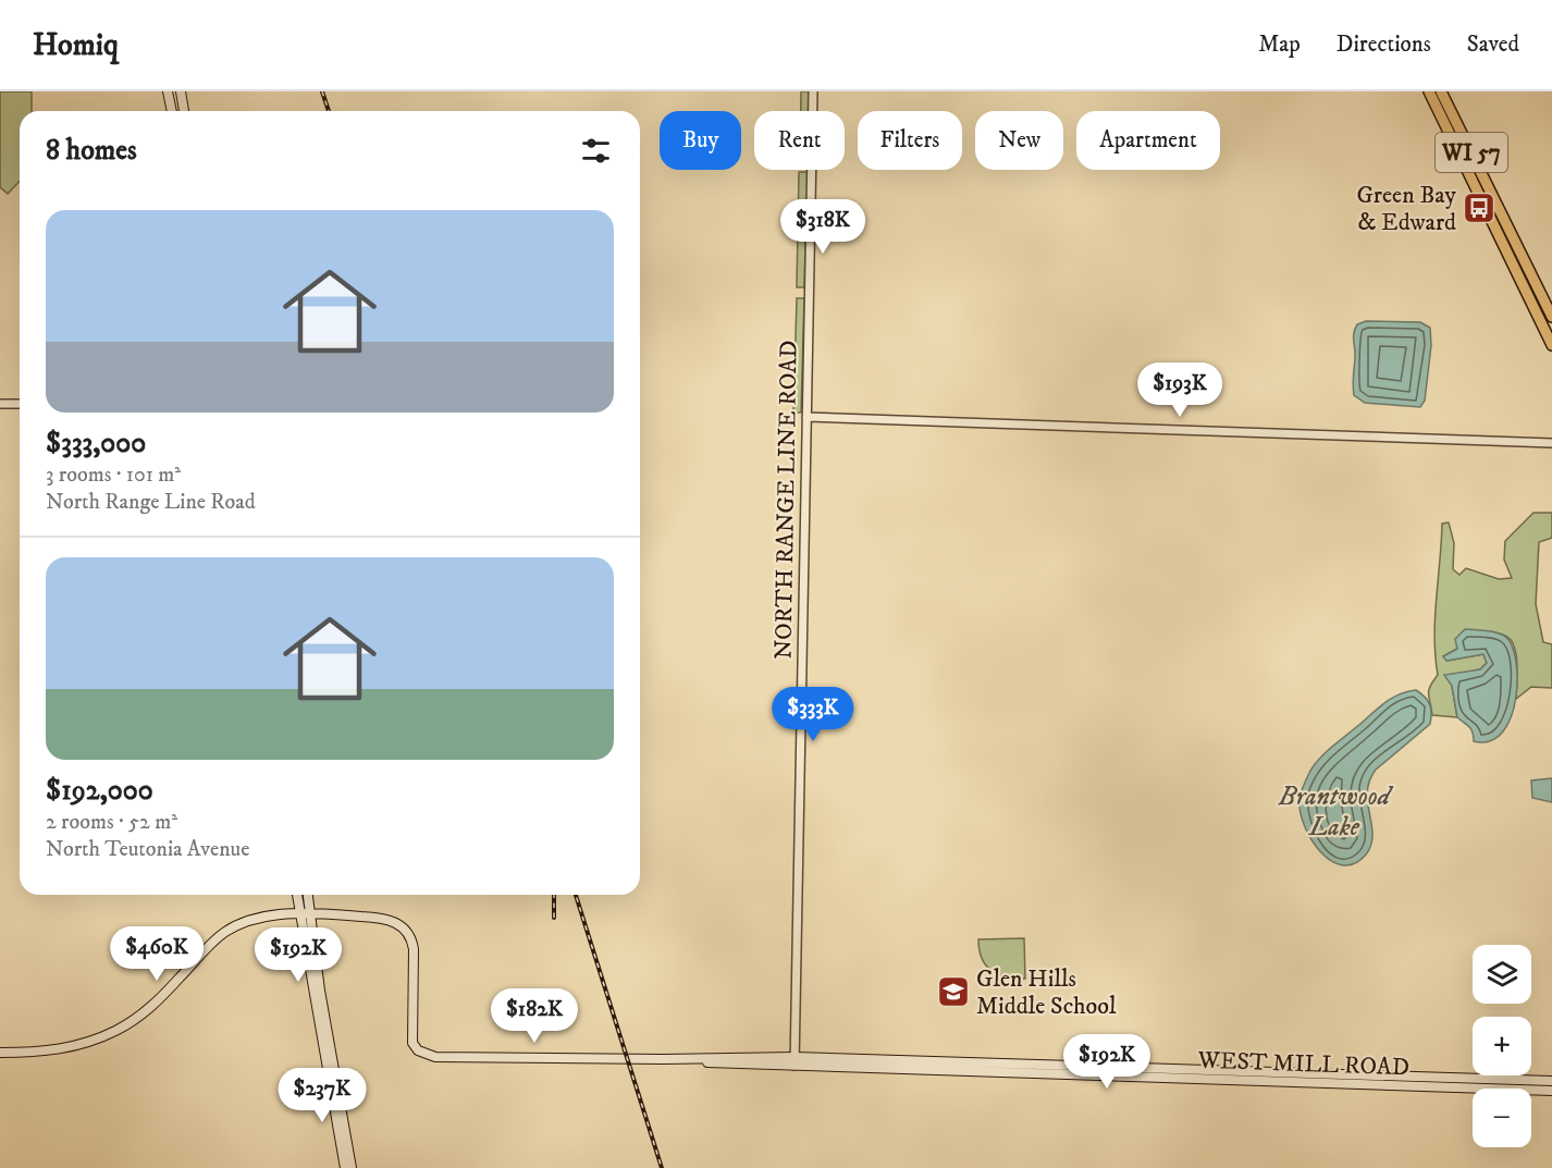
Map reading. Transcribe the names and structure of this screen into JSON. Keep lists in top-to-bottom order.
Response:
{
  "streets": {
    "main road": ["WI 57", "WEST MILL ROAD"],
    "street": ["NORTH RANGE LINE ROAD"]
  },
  "crossings": [
    ["NORTH RANGE LINE ROAD", "WEST MILL ROAD"]
  ],
  "water": ["Brantwood Lake"],
  "places": {
    "bus stop": ["Green Bay & Edward"],
    "school or university": ["Glen Hills Middle School"]
  },
  "page": {
    "header": "Homiq",
    "nav": ["Map", "Directions", "Saved"],
    "chip": [
      "Buy",
      "Rent",
      "Filters",
      "New",
      "Apartment"
    ],
    "heading": "8 homes",
    "list": [
      {
        "name": "$333,000",
        "note": "3 rooms · 101 m² · North Range Line Road"
      },
      {
        "name": "$192,000",
        "note": "2 rooms · 52 m² · North Teutonia Avenue"
      }
    ],
    "price": [
      "$318K",
      "$193K",
      "$333K",
      "$460K",
      "$192K",
      "$182K",
      "$192K",
      "$237K"
    ],
    "map_buttons": ["+", "−"]
  }
}
